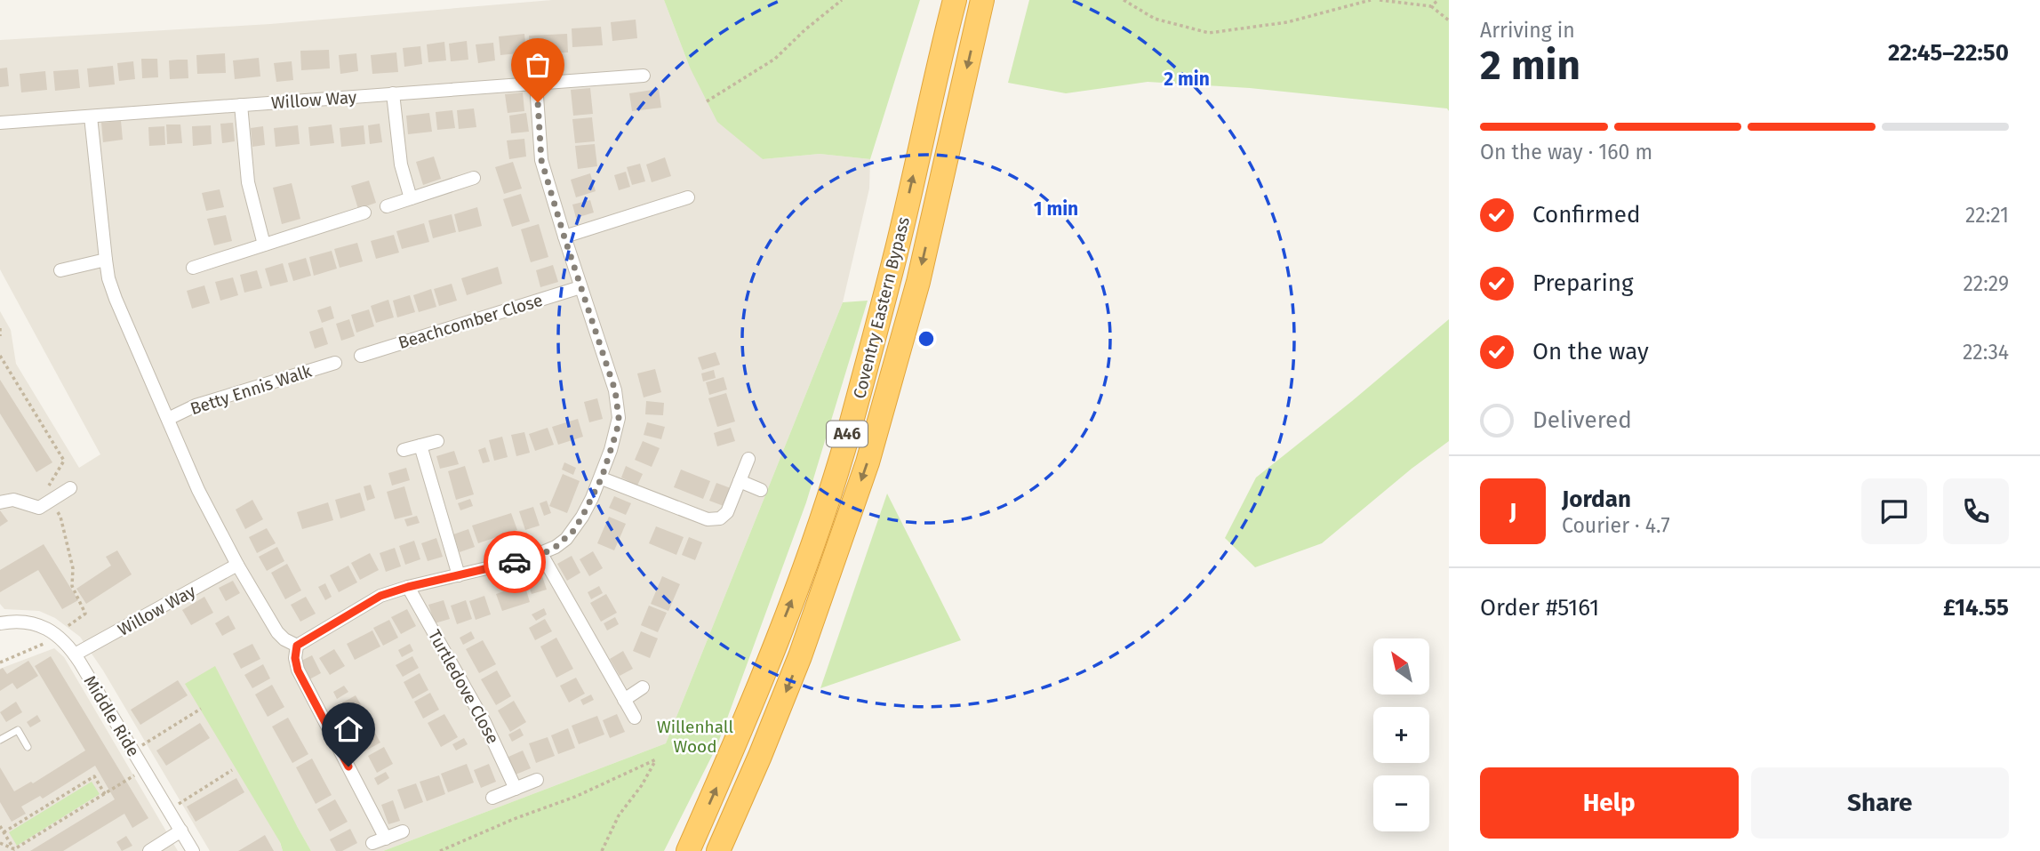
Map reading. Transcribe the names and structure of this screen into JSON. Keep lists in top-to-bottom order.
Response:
{
  "streets": {
    "highway": ["Coventry Eastern Bypass", "A46"],
    "street": [
      "Willow Way",
      "Beachcomber Close",
      "Betty Ennis Walk",
      "Turtledove Close",
      "Middle Ride"
    ]
  },
  "crossings": [
    ["Willow Way", "Middle Ride"]
  ],
  "parks": ["Willenhall Wood"],
  "north": "top left",
  "page": {
    "heading": ["2 min", "Arriving in", "22:45–22:50"],
    "panel": [
      "Jordan",
      "Courier · 4.7",
      "Order #5161",
      "£14.55"
    ],
    "bar": "On the way · 160 m",
    "list": [
      ["Confirmed", "22:21"],
      ["Preparing", "22:29"],
      ["On the way", "22:34"],
      "Delivered"
    ],
    "round": "J",
    "map_buttons": ["+", "−"],
    "buttons": ["Help", "Share"]
  },
  "rings": ["2 min", "1 min"]
}
